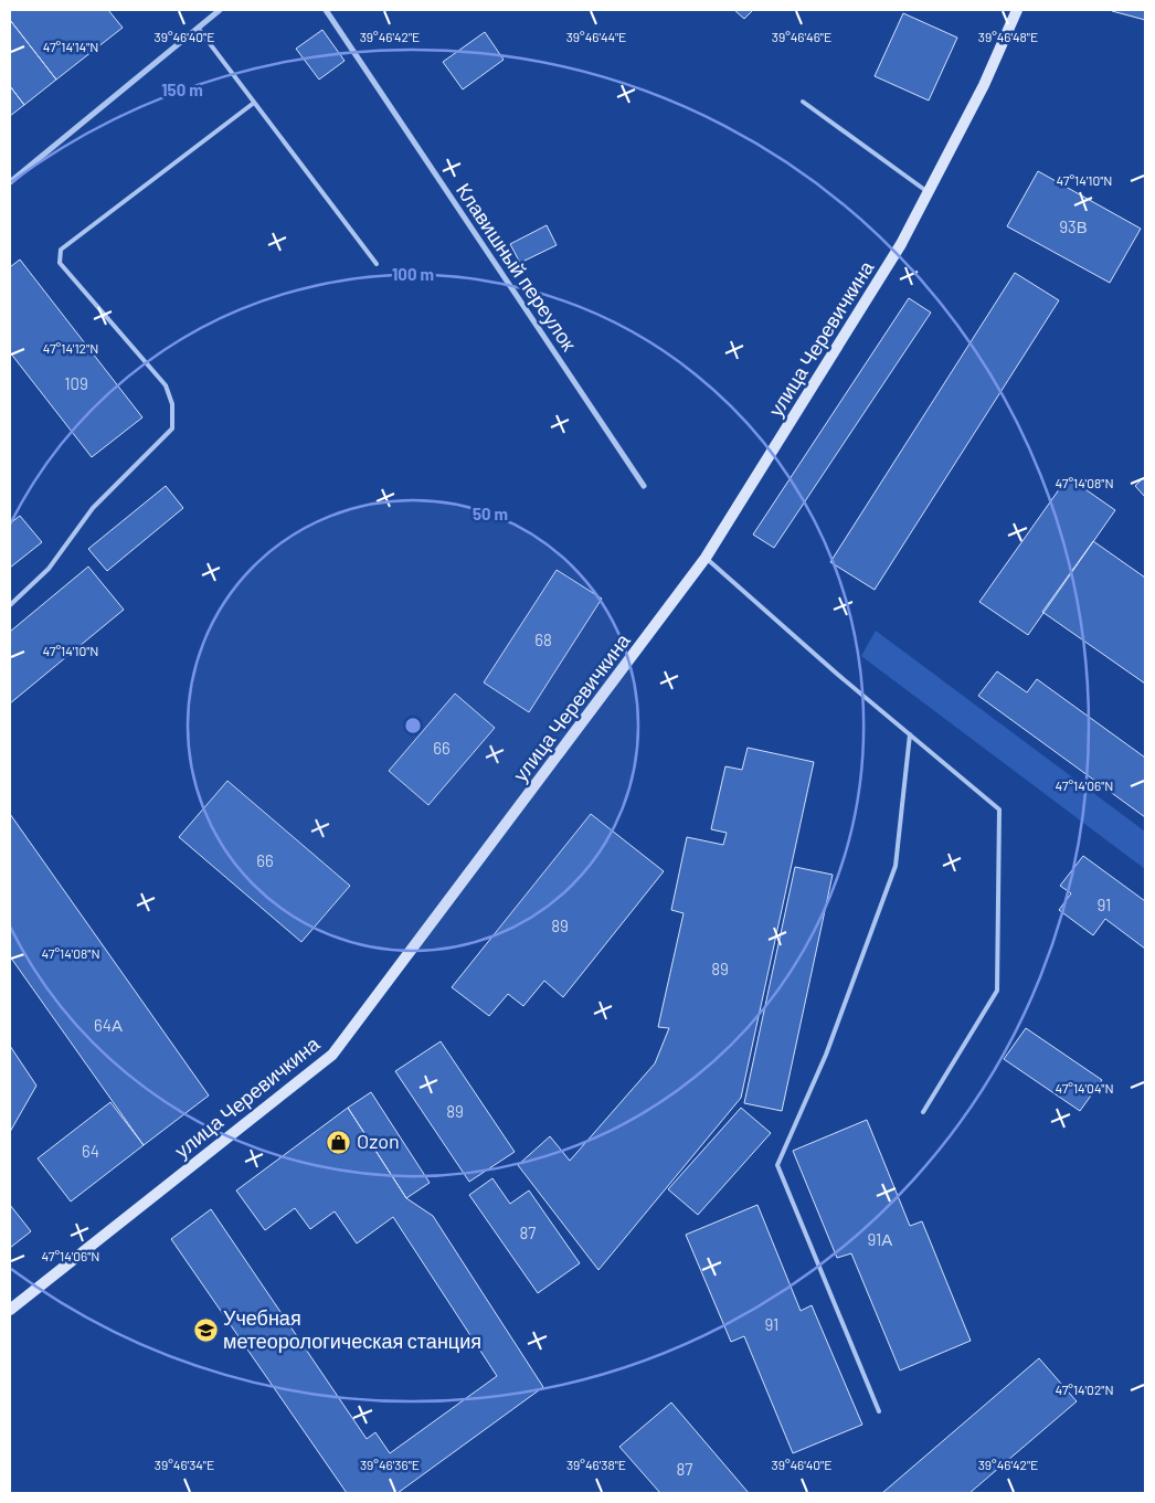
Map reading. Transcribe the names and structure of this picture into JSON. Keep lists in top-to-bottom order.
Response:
{
  "streets": {
    "street": ["Клавишный переулок", "улица Черевичкина"]
  },
  "places": {
    "shop": ["Ozon"],
    "school or university": ["Учебная метеорологическая станция"]
  },
  "house_numbers": [
    "93В",
    "109",
    "68",
    "66",
    "66",
    "91",
    "89",
    "89",
    "64А",
    "89",
    "64",
    "87",
    "91А",
    "91",
    "87"
  ],
  "coordinates": [
    "39°46'40\"E",
    "39°46'42\"E",
    "39°46'44\"E",
    "39°46'46\"E",
    "39°46'48\"E",
    "47°14'14\"N",
    "47°14'10\"N",
    "47°14'12\"N",
    "47°14'08\"N",
    "47°14'06\"N",
    "47°14'04\"N",
    "47°14'02\"N",
    "39°46'34\"E",
    "39°46'36\"E",
    "39°46'38\"E"
  ],
  "rings": ["150 m", "100 m", "50 m"]
}
